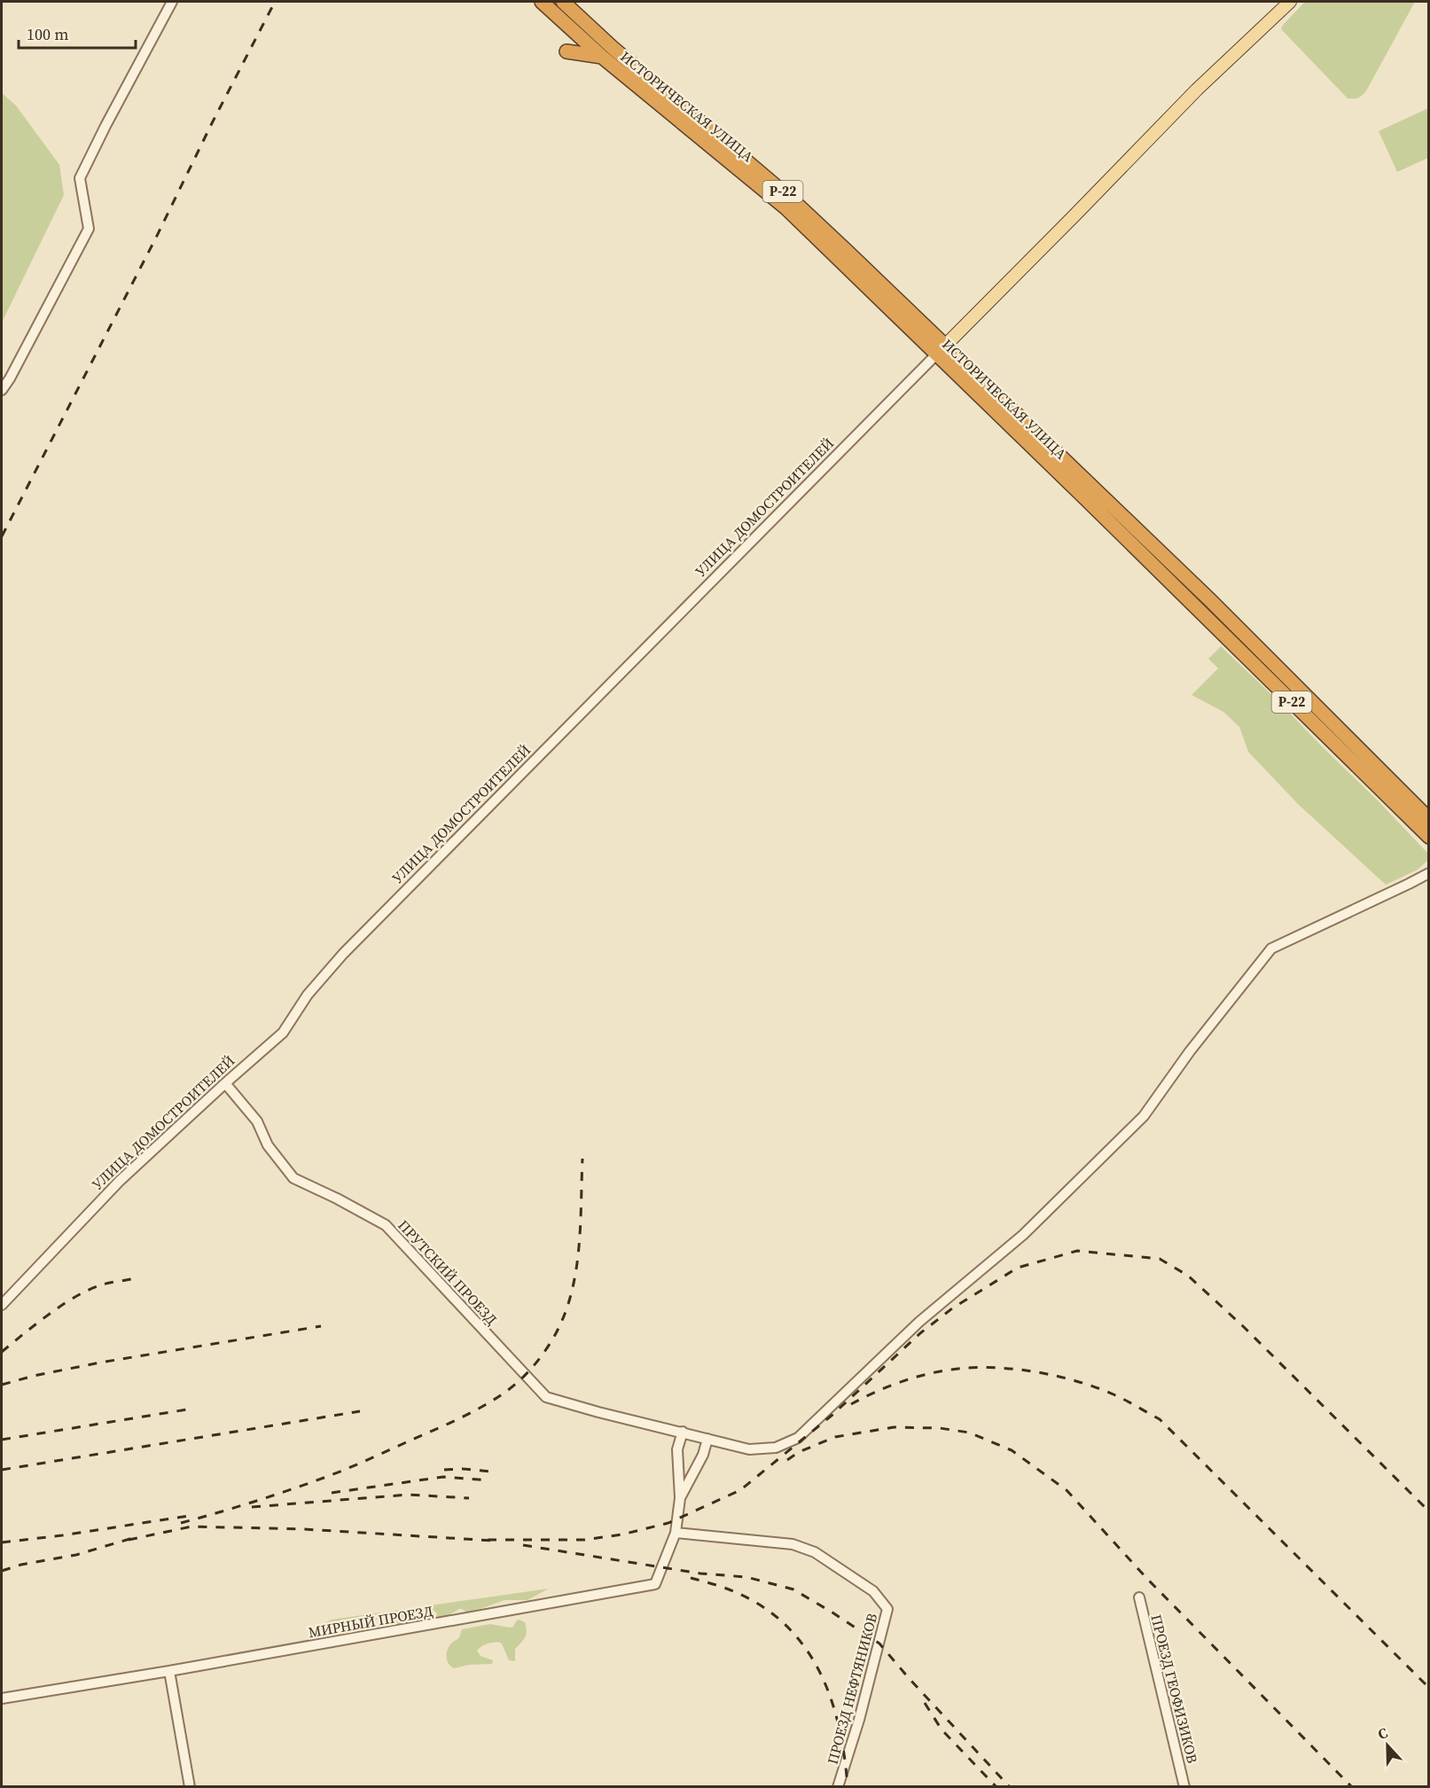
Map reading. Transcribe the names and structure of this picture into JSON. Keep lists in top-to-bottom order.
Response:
{
  "streets": {
    "highway": ["ИСТОРИЧЕСКАЯ УЛИЦА", "Р-22"],
    "main road": ["УЛИЦА ДОМОСТРОИТЕЛЕЙ"],
    "street": [
      "ПРУТСКИЙ ПРОЕЗД",
      "МИРНЫЙ ПРОЕЗД",
      "ПРОЕЗД НЕФТЯНИКОВ",
      "ПРОЕЗД ГЕОФИЗИКОВ"
    ]
  },
  "crossings": [
    ["ИСТОРИЧЕСКАЯ УЛИЦА", "УЛИЦА ДОМОСТРОИТЕЛЕЙ"],
    ["УЛИЦА ДОМОСТРОИТЕЛЕЙ", "ПРУТСКИЙ ПРОЕЗД"],
    ["МИРНЫЙ ПРОЕЗД", "ПРОЕЗД НЕФТЯНИКОВ"]
  ],
  "scale_bar": "100 m",
  "north": "top"
}
